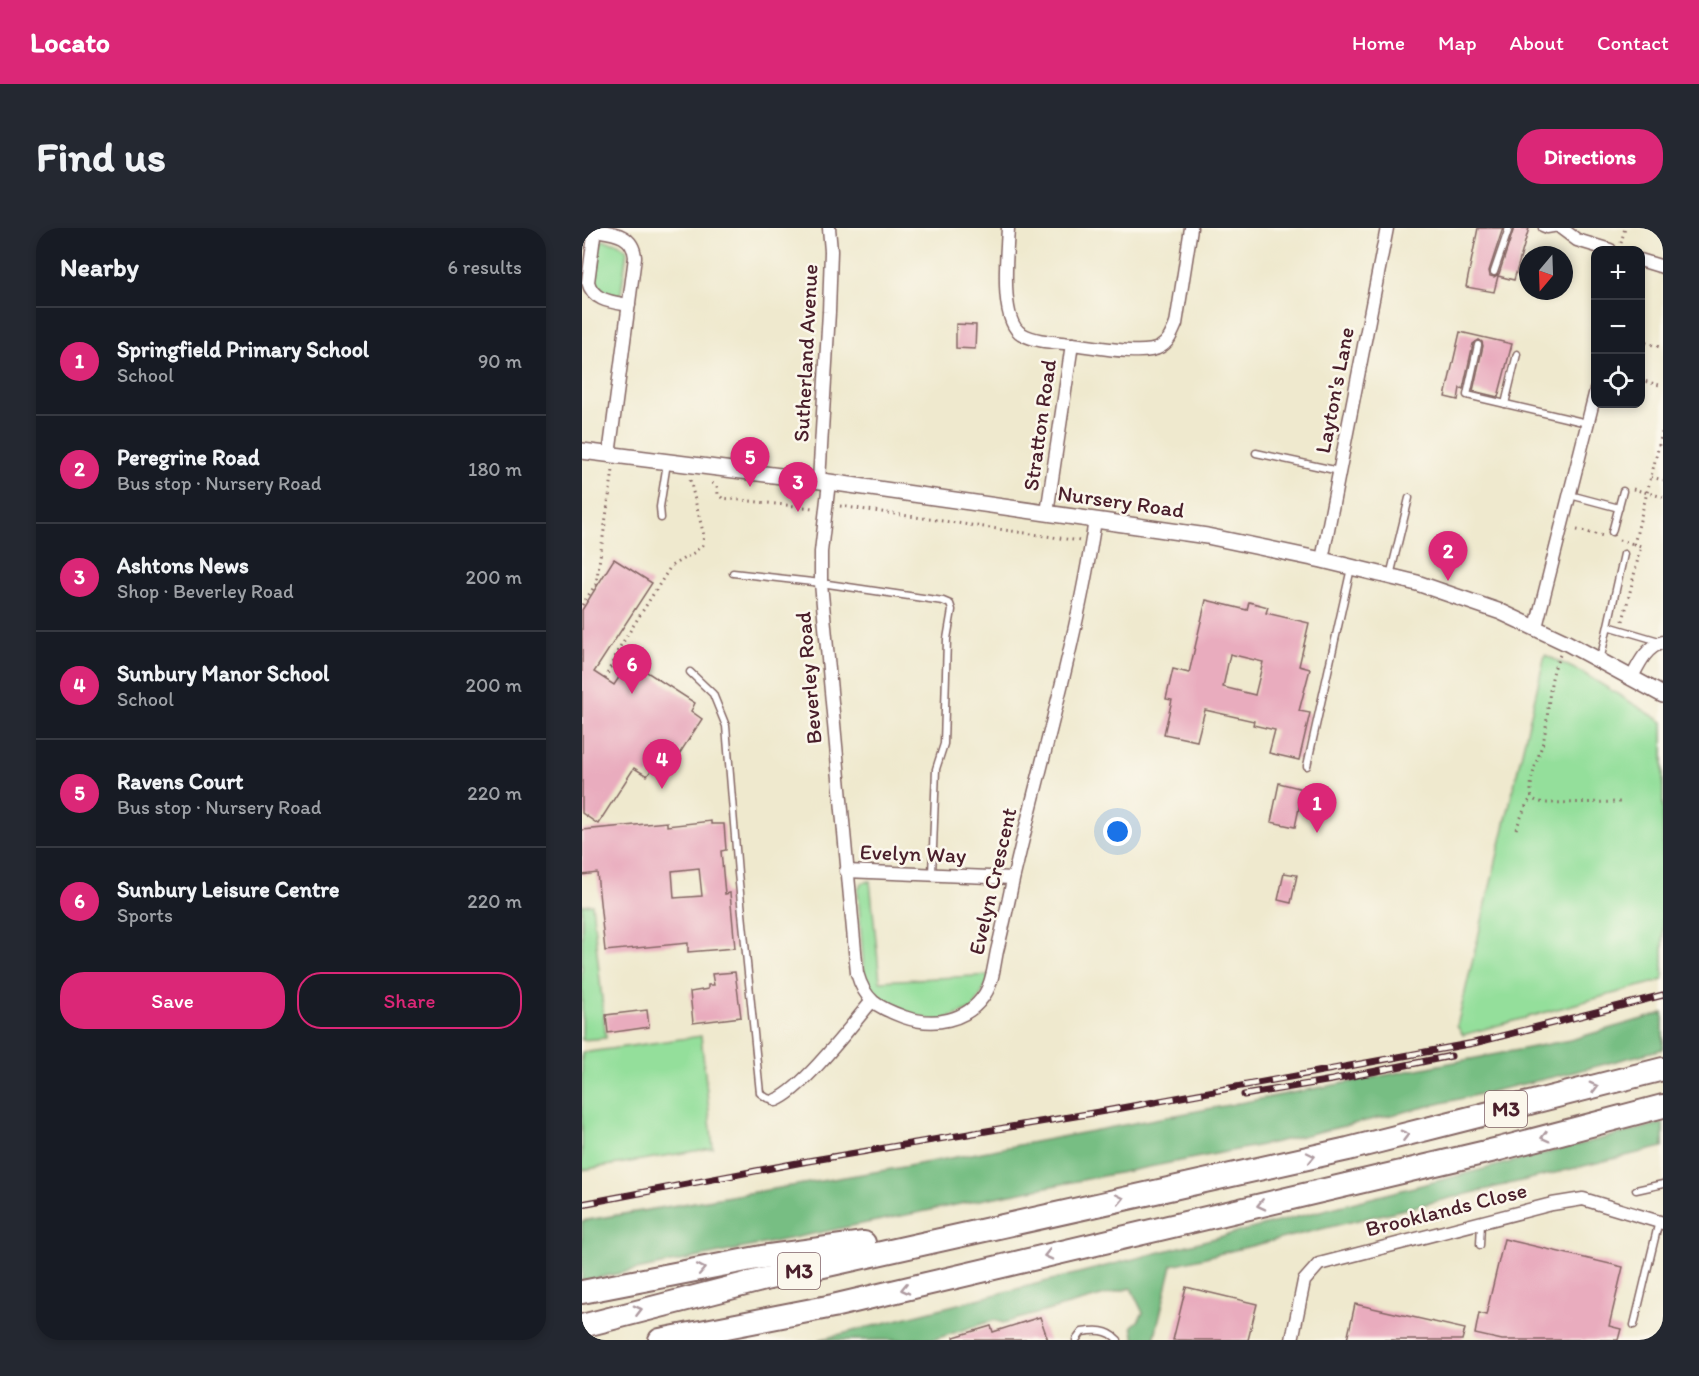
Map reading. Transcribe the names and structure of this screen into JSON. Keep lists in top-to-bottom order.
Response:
{
  "streets": {
    "highway": ["M3"],
    "street": [
      "Sutherland Avenue",
      "Layton's Lane",
      "Stratton Road",
      "Nursery Road",
      "Beverley Road",
      "Evelyn Way",
      "Evelyn Crescent",
      "Brooklands Close"
    ]
  },
  "crossings": [
    ["Sutherland Avenue", "Nursery Road"],
    ["Sutherland Avenue", "Beverley Road"],
    ["Layton's Lane", "Nursery Road"],
    ["Stratton Road", "Nursery Road"],
    ["Nursery Road", "Beverley Road"],
    ["Nursery Road", "Evelyn Crescent"],
    ["Beverley Road", "Evelyn Way"],
    ["Evelyn Way", "Evelyn Crescent"]
  ],
  "north": "bottom",
  "page": {
    "header": "Locato",
    "nav": [
      "Home",
      "Map",
      "About",
      "Contact"
    ],
    "buttons": [
      "Directions",
      ["Save", "Share"]
    ],
    "title": "Find us",
    "heading": ["Nearby", "6 results"],
    "map_buttons": ["+", "−"],
    "list": [
      {
        "mark": "1",
        "name": "Springfield Primary School",
        "note": "School",
        "value": "90 m"
      },
      {
        "mark": "2",
        "name": "Peregrine Road",
        "note": "Bus stop · Nursery Road",
        "value": "180 m"
      },
      {
        "mark": "3",
        "name": "Ashtons News",
        "note": "Shop · Beverley Road",
        "value": "200 m"
      },
      {
        "mark": "4",
        "name": "Sunbury Manor School",
        "note": "School",
        "value": "200 m"
      },
      {
        "mark": "5",
        "name": "Ravens Court",
        "note": "Bus stop · Nursery Road",
        "value": "220 m"
      },
      {
        "mark": "6",
        "name": "Sunbury Leisure Centre",
        "note": "Sports",
        "value": "220 m"
      }
    ],
    "pins": [
      "5",
      "3",
      "2",
      "6",
      "4",
      "1"
    ]
  }
}
